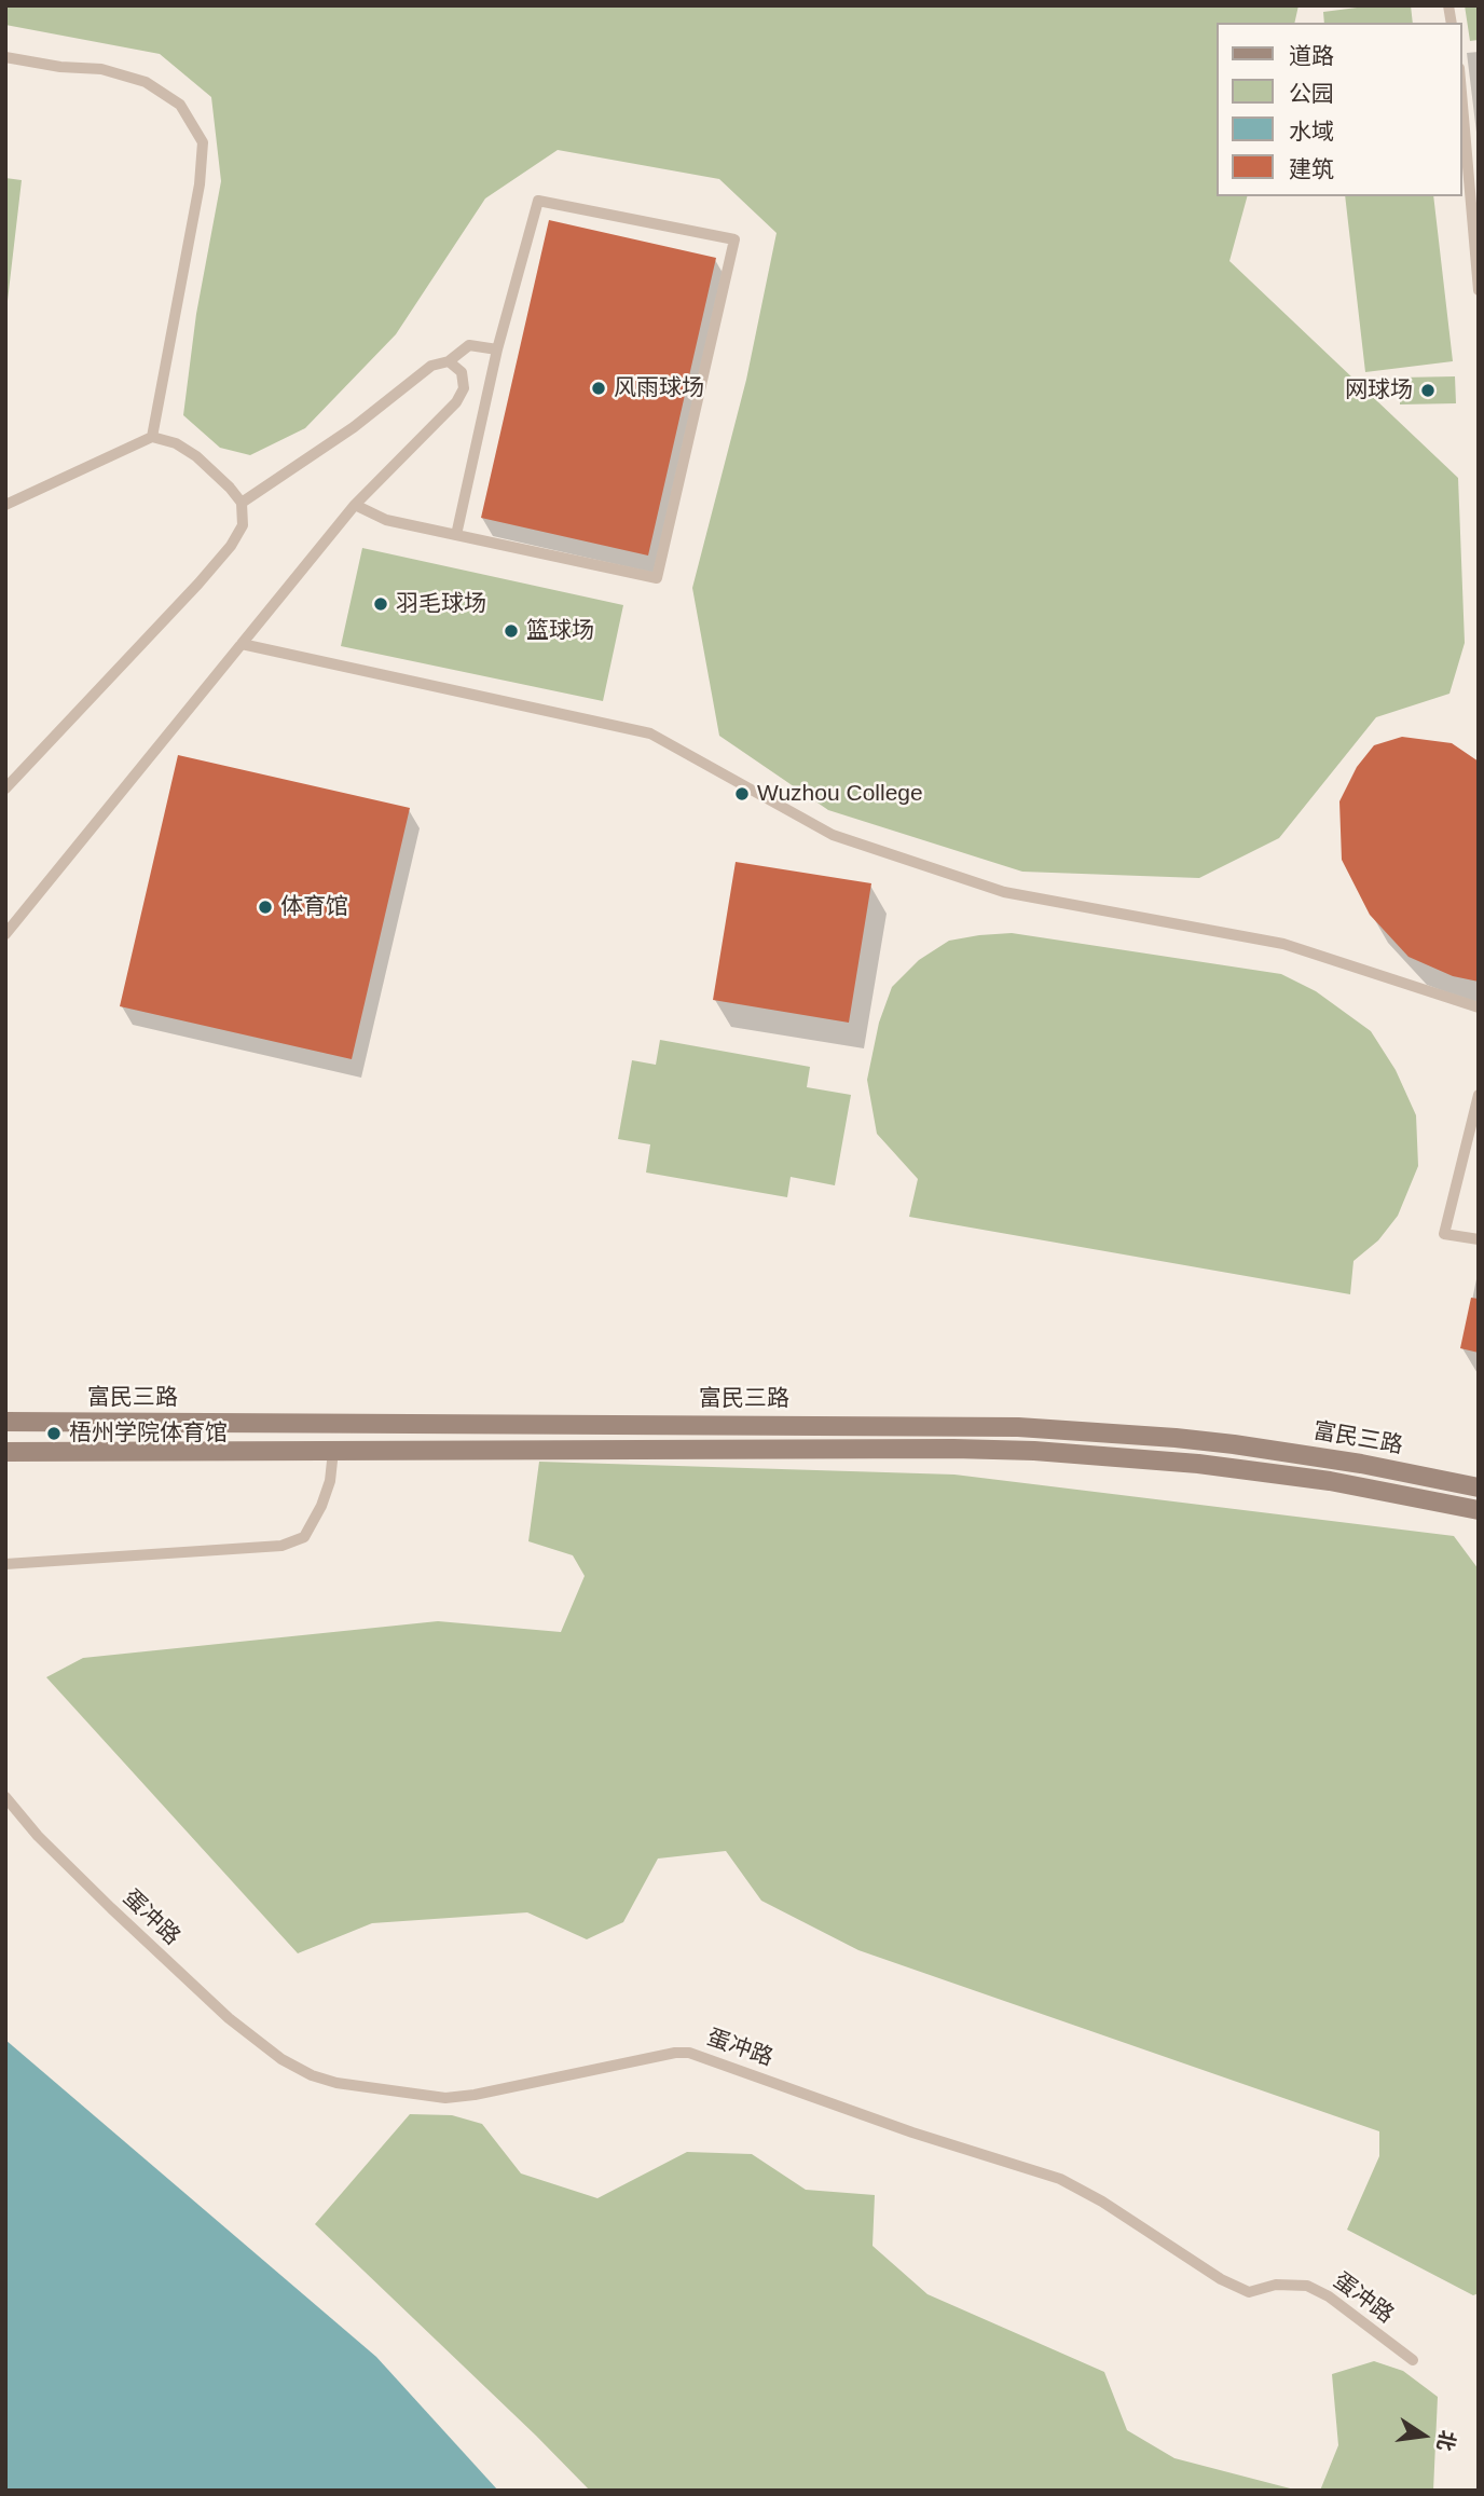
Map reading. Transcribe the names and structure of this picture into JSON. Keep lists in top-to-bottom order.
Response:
{
  "streets": {
    "main road": ["富民三路"],
    "lane": ["蛋冲路"]
  },
  "places": [
    "风雨球场",
    "网球场",
    "羽毛球场",
    "篮球场",
    "Wuzhou College",
    "体育馆",
    "梧州学院体育馆"
  ],
  "legend": [
    "道路",
    "公园",
    "水域",
    "建筑"
  ],
  "north": "right"
}
